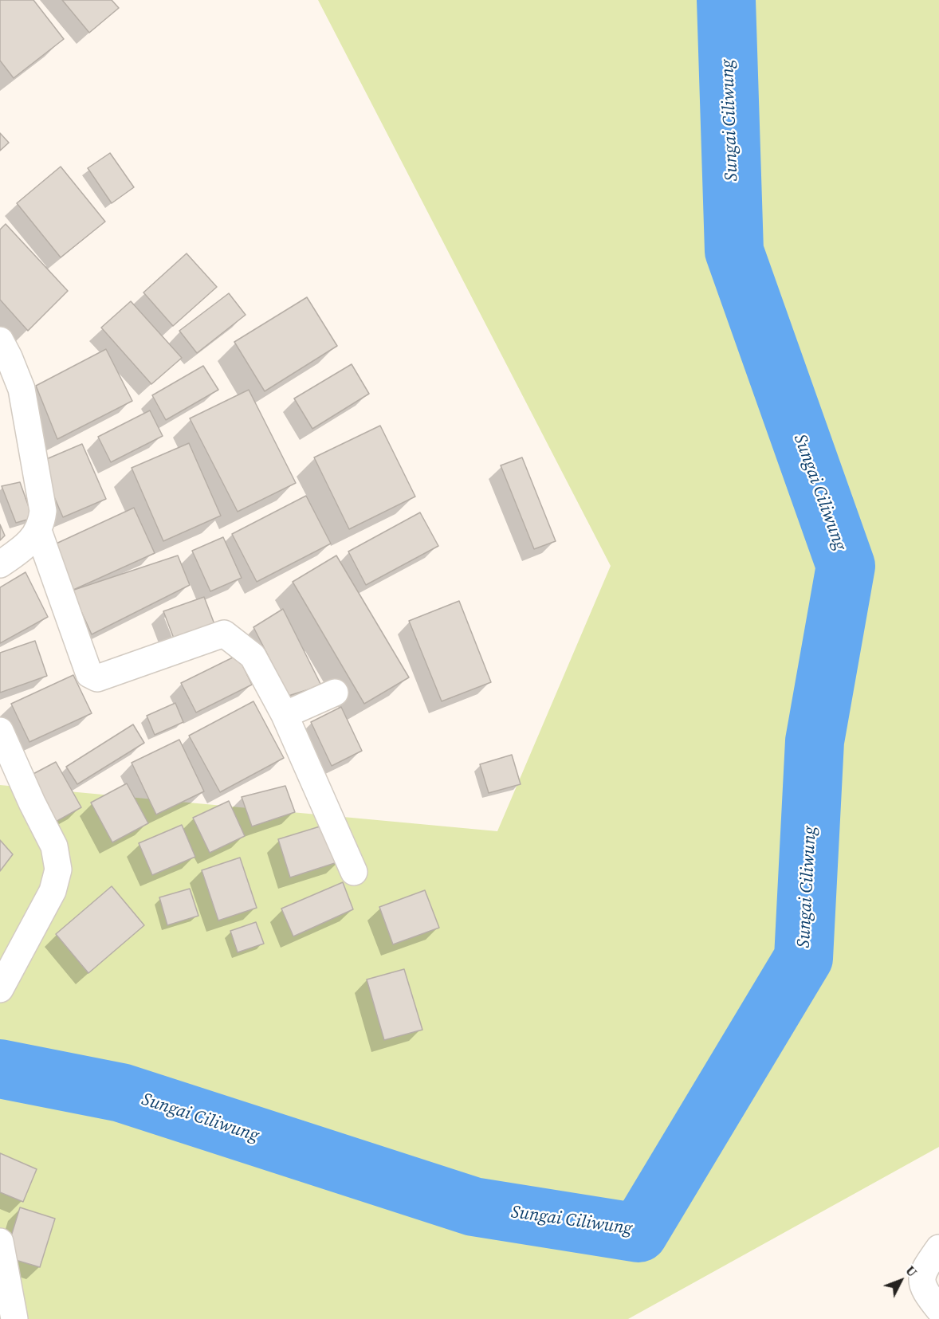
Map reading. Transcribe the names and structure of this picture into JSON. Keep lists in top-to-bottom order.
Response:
{
  "water": ["Sungai Ciliwung"],
  "north": "top right"
}
